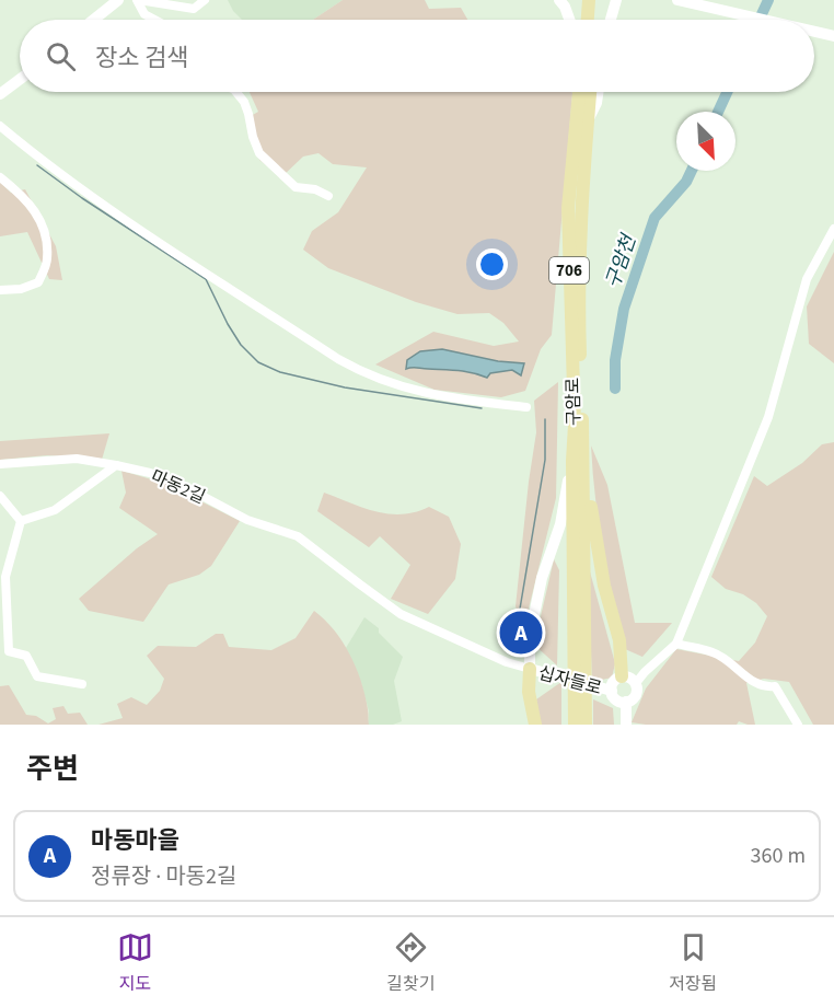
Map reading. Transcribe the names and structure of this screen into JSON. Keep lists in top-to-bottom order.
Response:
{
  "streets": {
    "main road": ["706", "구암로", "십자들로"],
    "street": ["마동2길"]
  },
  "crossings": [
    ["706", "구암로"],
    ["706", "마동2길"],
    ["706", "십자들로"],
    ["마동2길", "십자들로"]
  ],
  "water": ["구암천"],
  "north": "bottom right",
  "page": {
    "search": "장소 검색",
    "pins": "A",
    "heading": "주변",
    "list": [
      {
        "mark": "A",
        "name": "마동마을",
        "note": "정류장 · 마동2길",
        "value": "360 m"
      }
    ],
    "nav": ["지도", "길찾기", "저장됨"]
  }
}
